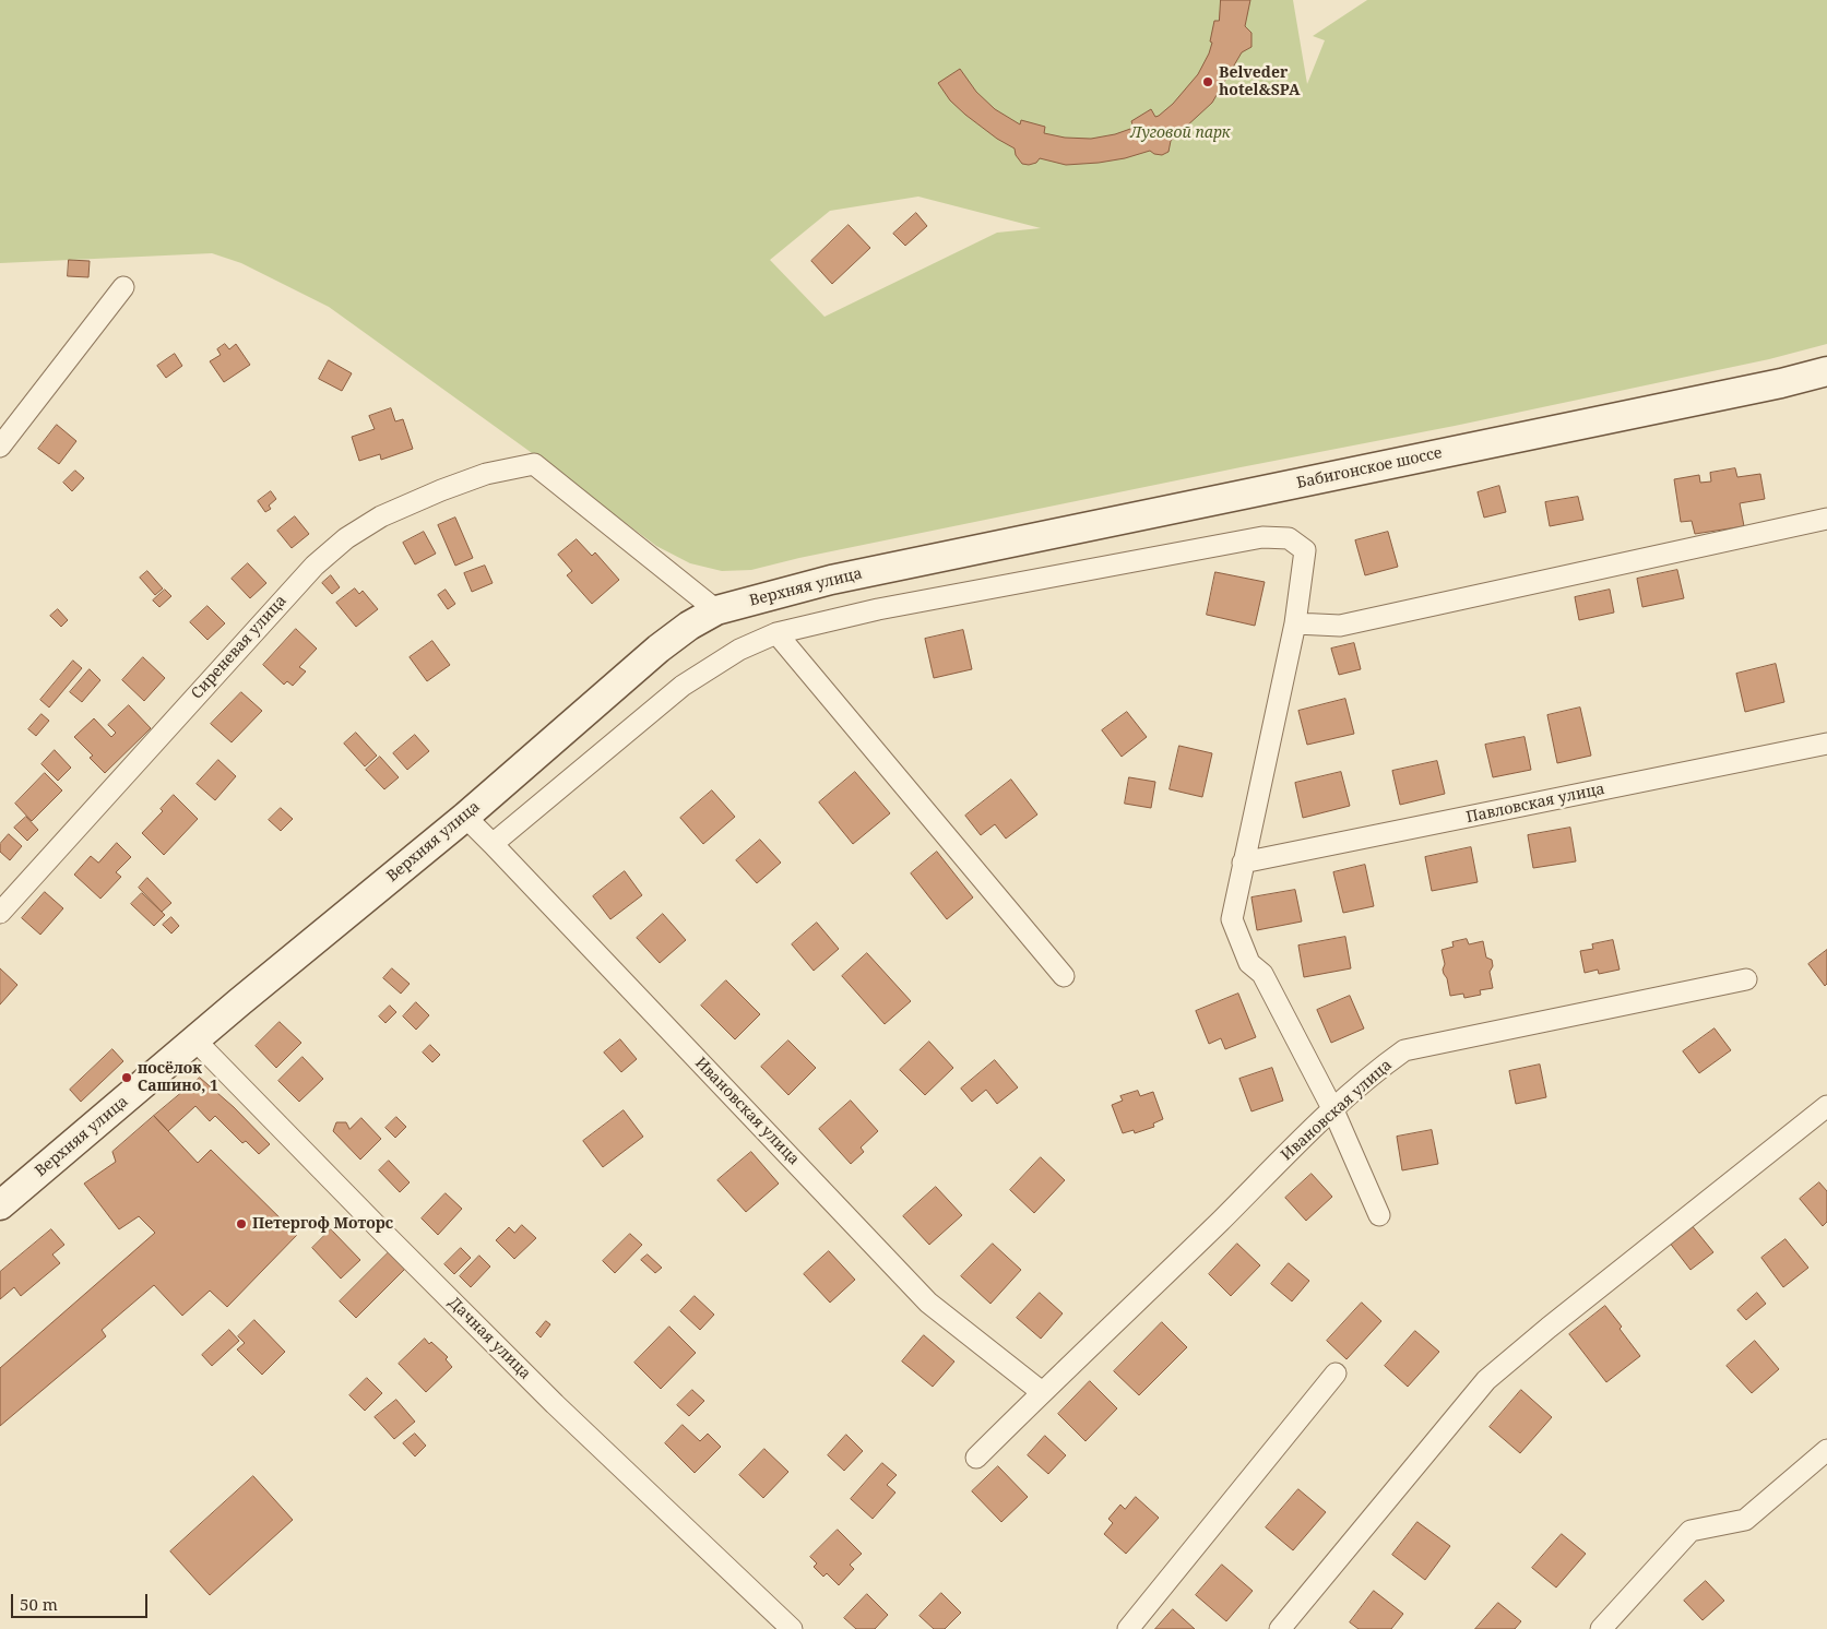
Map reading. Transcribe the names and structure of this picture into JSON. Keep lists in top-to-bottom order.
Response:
{
  "streets": {
    "street": [
      "Бабигонское шоссе",
      "Верхняя улица",
      "Сиреневая улица",
      "Павловская улица",
      "Ивановская улица",
      "Дачная улица"
    ]
  },
  "crossings": [
    ["Бабигонское шоссе", "Верхняя улица"],
    ["Верхняя улица", "Сиреневая улица"],
    ["Верхняя улица", "Ивановская улица"],
    ["Верхняя улица", "Дачная улица"]
  ],
  "parks": ["Луговой парк"],
  "places": ["Belveder hotel&SPA", "посёлок Сашино, 1", "Петергоф Моторс"],
  "scale_bar": "50 m"
}
